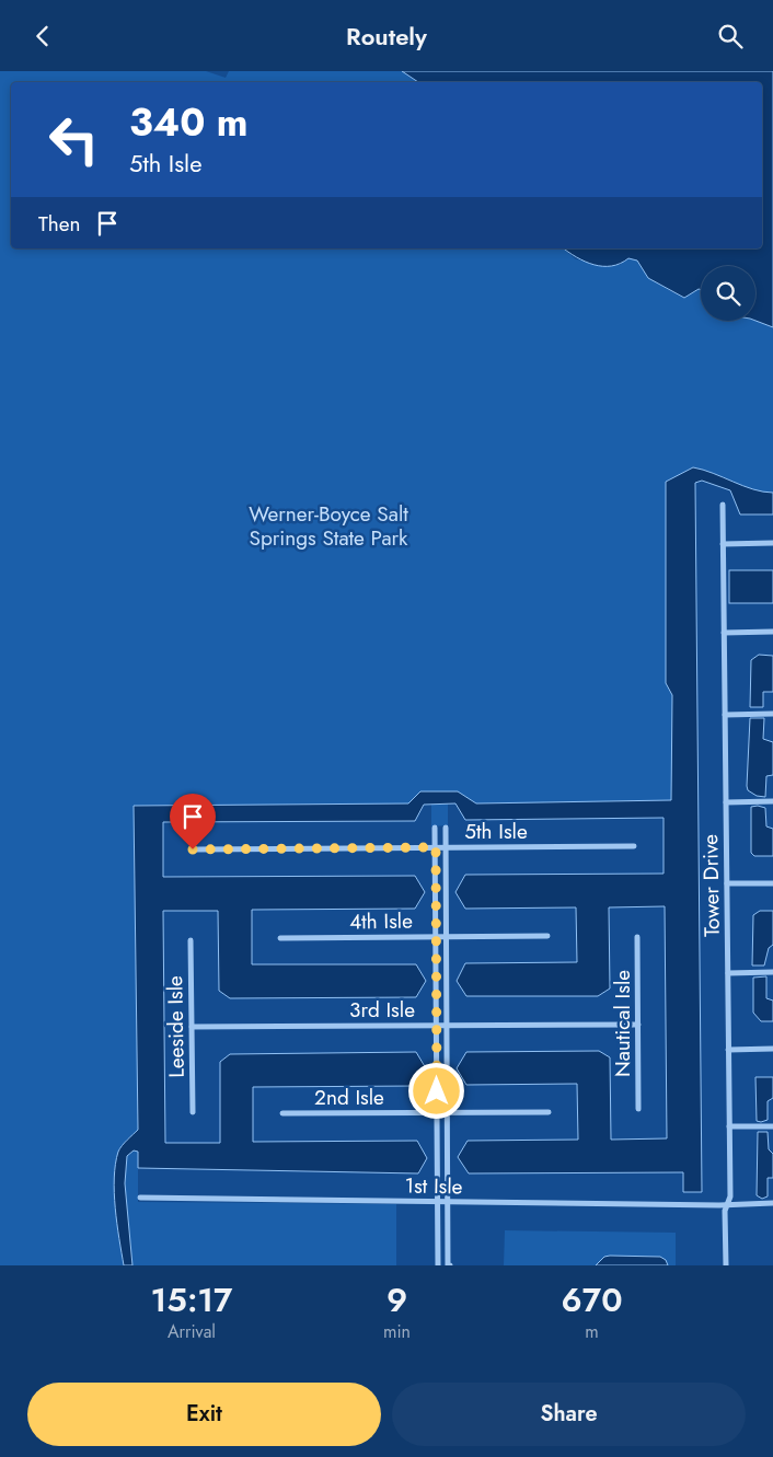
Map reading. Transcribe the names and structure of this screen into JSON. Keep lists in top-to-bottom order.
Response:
{
  "streets": {
    "street": [
      "5th Isle",
      "Tower Drive",
      "4th Isle",
      "3rd Isle",
      "Nautical Isle",
      "Leeside Isle",
      "2nd Isle",
      "1st Isle"
    ]
  },
  "crossings": [
    ["Tower Drive", "1st Isle"],
    ["3rd Isle", "Nautical Isle"],
    ["3rd Isle", "Leeside Isle"]
  ],
  "parks": ["Werner-Boyce Salt Springs State Park"],
  "page": {
    "header": "Routely",
    "turn": ["340 m", "5th Isle"],
    "then": "Then",
    "eta": [
      "15:17",
      "Arrival",
      "9",
      "min",
      "670",
      "m"
    ],
    "buttons": ["Exit", "Share"]
  }
}
